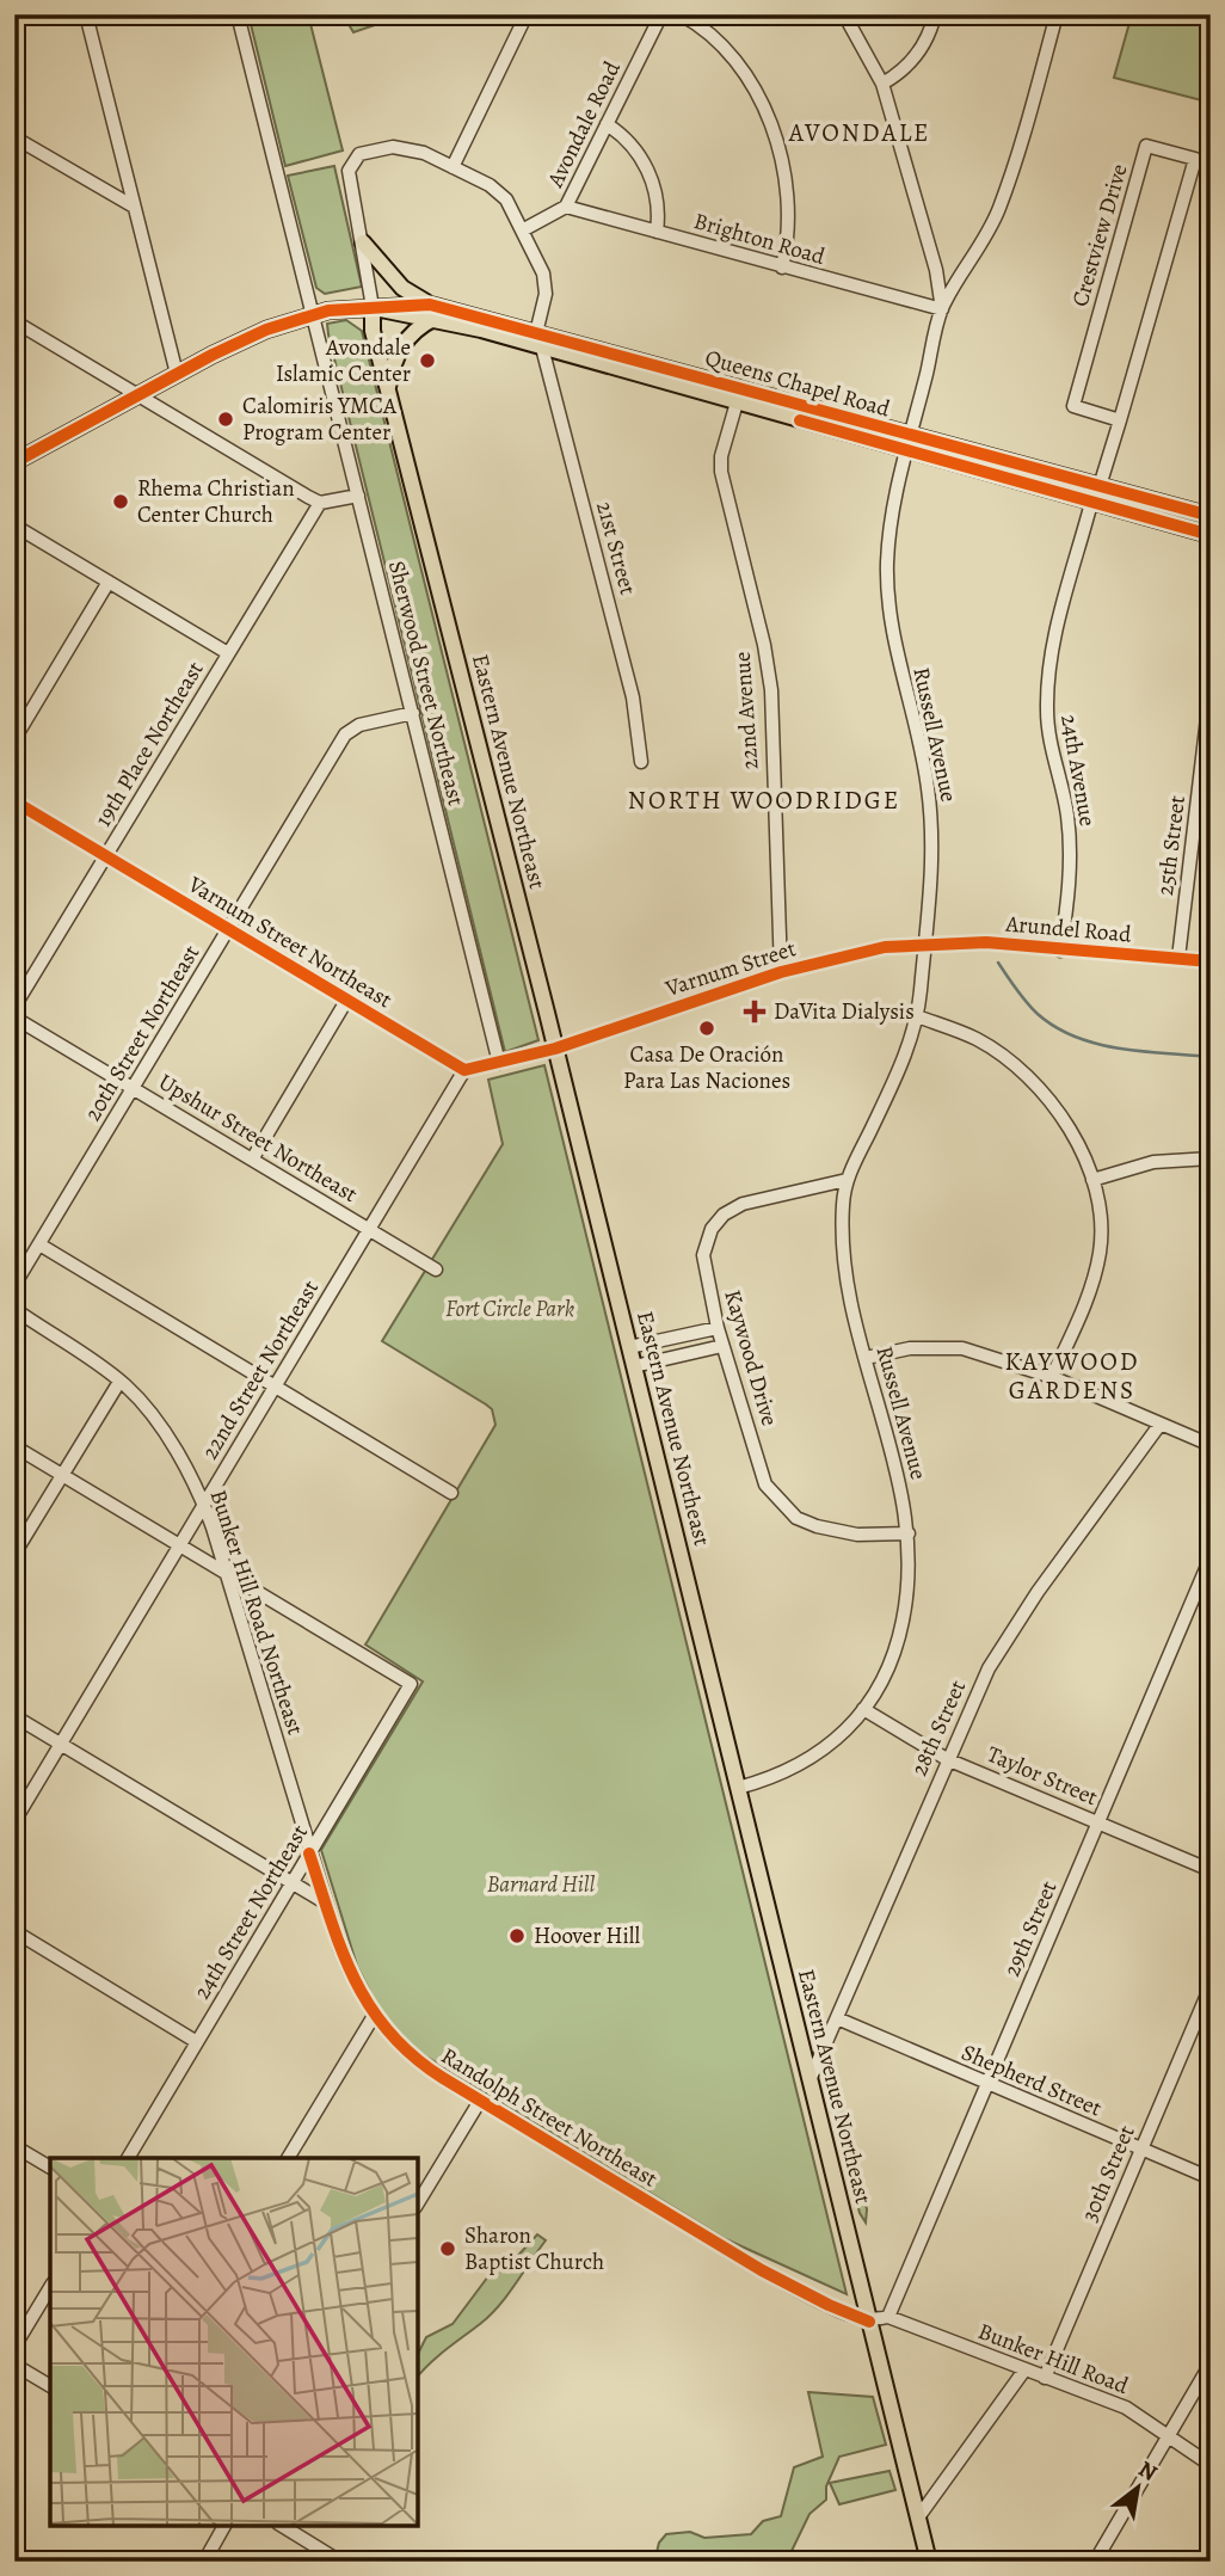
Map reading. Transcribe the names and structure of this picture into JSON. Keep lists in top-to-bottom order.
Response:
{
  "streets": {
    "main road": ["Queens Chapel Road", "Eastern Avenue Northeast"],
    "street": [
      "Avondale Road",
      "Crestview Drive",
      "Brighton Road",
      "21st Street",
      "Sherwood Street Northeast",
      "22nd Avenue",
      "Russell Avenue",
      "19th Place Northeast",
      "24th Avenue",
      "25th Street",
      "Arundel Road",
      "Varnum Street Northeast",
      "Varnum Street",
      "20th Street Northeast",
      "Upshur Street Northeast",
      "Kaywood Drive",
      "22nd Street Northeast",
      "Bunker Hill Road Northeast",
      "28th Street",
      "Taylor Street",
      "24th Street Northeast",
      "29th Street",
      "Shepherd Street",
      "Randolph Street Northeast",
      "30th Street",
      "Bunker Hill Road"
    ]
  },
  "crossings": [
    ["Avondale Road", "Brighton Road"],
    ["Crestview Drive", "Queens Chapel Road"],
    ["Brighton Road", "Russell Avenue"],
    ["Queens Chapel Road", "21st Street"],
    ["Queens Chapel Road", "Sherwood Street Northeast"],
    ["Queens Chapel Road", "22nd Avenue"],
    ["Queens Chapel Road", "Russell Avenue"],
    ["Queens Chapel Road", "24th Avenue"],
    ["Queens Chapel Road", "Eastern Avenue Northeast"],
    ["Sherwood Street Northeast", "20th Street Northeast"],
    ["22nd Avenue", "Varnum Street"],
    ["Russell Avenue", "Eastern Avenue Northeast"],
    ["Russell Avenue", "Arundel Road"],
    ["Russell Avenue", "Varnum Street"],
    ["Russell Avenue", "Kaywood Drive"],
    ["Russell Avenue", "Taylor Street"],
    ["19th Place Northeast", "Varnum Street Northeast"],
    ["24th Avenue", "Arundel Road"],
    ["Eastern Avenue Northeast", "Varnum Street"],
    ["Eastern Avenue Northeast", "28th Street"],
    ["Eastern Avenue Northeast", "Randolph Street Northeast"],
    ["25th Street", "Arundel Road"],
    ["Arundel Road", "Varnum Street"],
    ["Varnum Street Northeast", "20th Street Northeast"],
    ["Varnum Street Northeast", "22nd Street Northeast"],
    ["20th Street Northeast", "Upshur Street Northeast"],
    ["Upshur Street Northeast", "22nd Street Northeast"],
    ["22nd Street Northeast", "Bunker Hill Road Northeast"],
    ["Bunker Hill Road Northeast", "24th Street Northeast"],
    ["Bunker Hill Road Northeast", "Randolph Street Northeast"],
    ["28th Street", "Taylor Street"],
    ["28th Street", "Shepherd Street"],
    ["Taylor Street", "29th Street"],
    ["24th Street Northeast", "Randolph Street Northeast"],
    ["29th Street", "Shepherd Street"],
    ["29th Street", "Bunker Hill Road"],
    ["Shepherd Street", "30th Street"],
    ["30th Street", "Bunker Hill Road"]
  ],
  "districts": ["AVONDALE", "NORTH WOODRIDGE", "KAYWOOD GARDENS"],
  "parks": ["Fort Circle Park", "Barnard Hill"],
  "places": {
    "other": [
      "Avondale Islamic Center",
      "Calomiris YMCA Program Center",
      "Rhema Christian Center Church",
      "Casa De Oración Para Las Naciones",
      "Hoover Hill",
      "Sharon Baptist Church"
    ],
    "health": ["DaVita Dialysis"]
  },
  "north": "top right"
}
